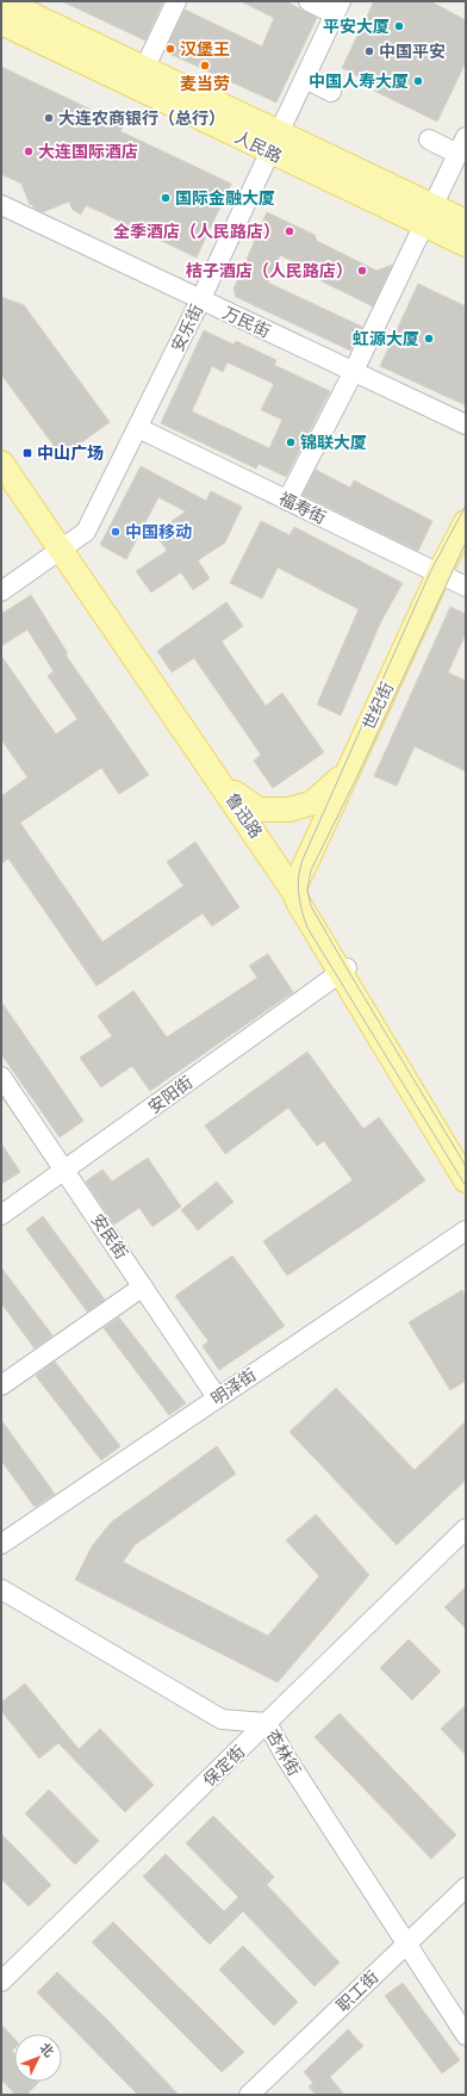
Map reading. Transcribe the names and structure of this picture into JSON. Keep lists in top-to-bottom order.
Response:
{
  "streets": {
    "main road": ["人民路", "世纪街", "鲁迅路"],
    "street": [
      "万民街",
      "安乐街",
      "福寿街",
      "安阳街",
      "安民街",
      "明泽街",
      "杏林街",
      "保定街",
      "职工街"
    ]
  },
  "crossings": [
    ["人民路", "安乐街"],
    ["万民街", "安乐街"],
    ["安乐街", "福寿街"],
    ["安乐街", "鲁迅路"],
    ["福寿街", "世纪街"],
    ["世纪街", "鲁迅路"],
    ["鲁迅路", "安阳街"],
    ["安阳街", "安民街"],
    ["安民街", "明泽街"],
    ["杏林街", "保定街"],
    ["杏林街", "职工街"]
  ],
  "places": {
    "other": [
      "平安大厦",
      "汉堡王",
      "中国平安",
      "麦当劳",
      "中国人寿大厦",
      "大连农商银行（总行）",
      "大连国际酒店",
      "国际金融大厦",
      "全季酒店（人民路店）",
      "桔子酒店（人民路店）",
      "虹源大厦",
      "锦联大厦",
      "中国移动"
    ],
    "transit": ["中山广场"]
  },
  "north": "top right"
}
